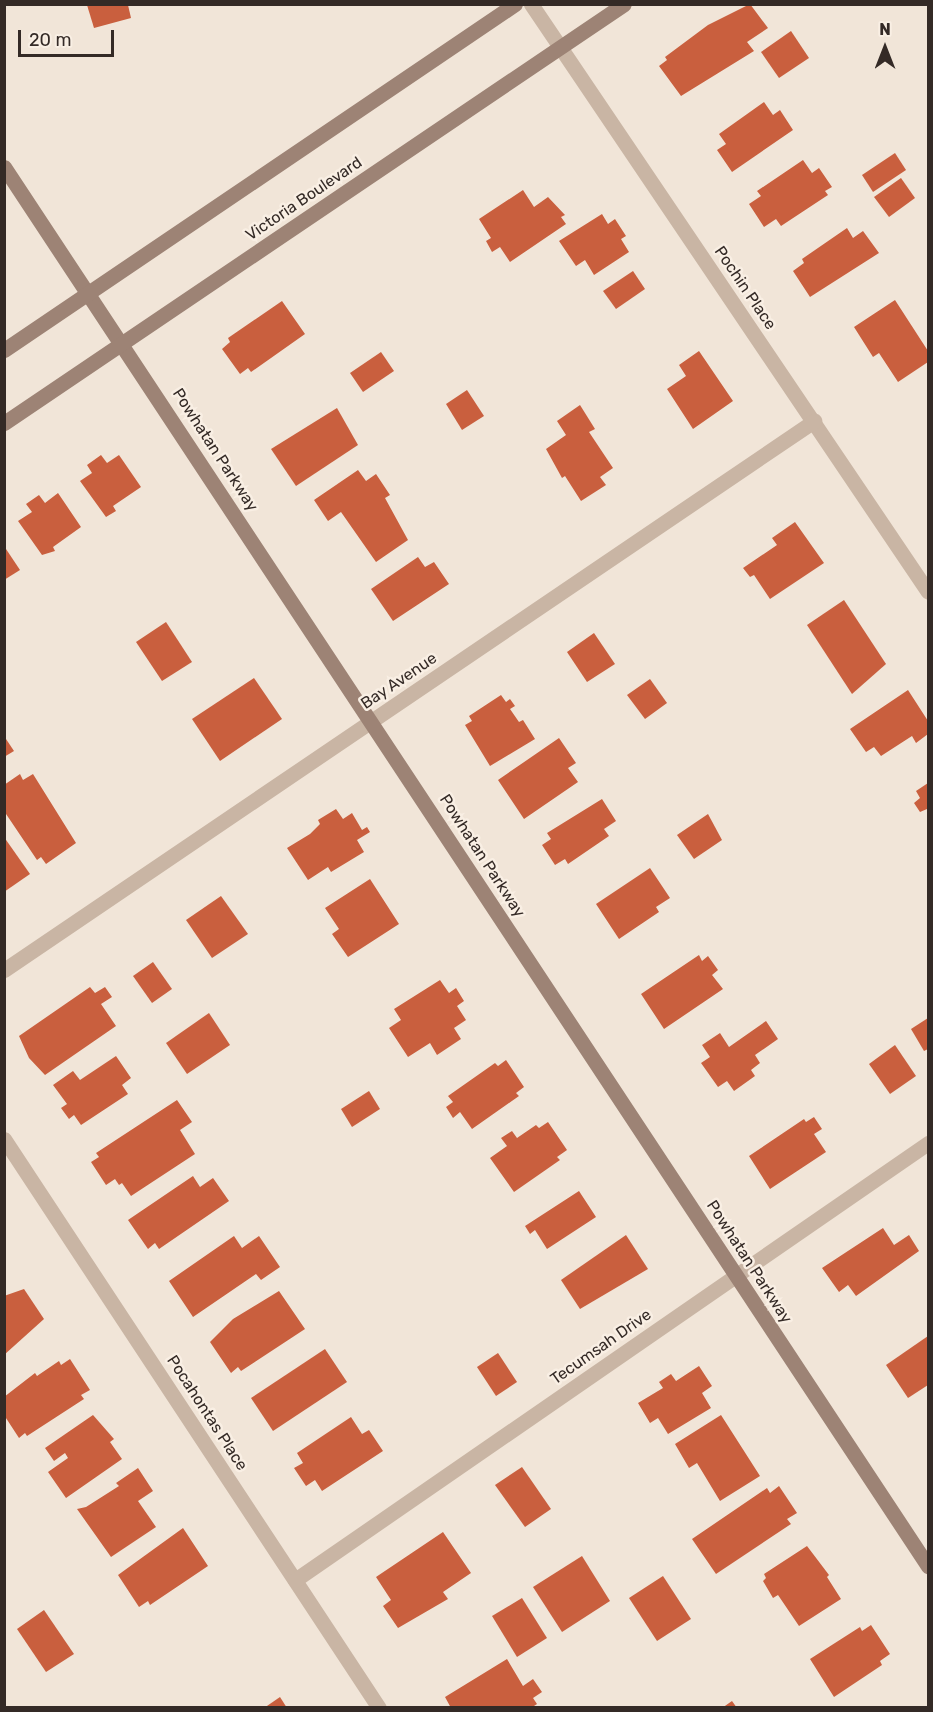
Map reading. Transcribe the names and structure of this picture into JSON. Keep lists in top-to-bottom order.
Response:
{
  "streets": {
    "main road": ["Victoria Boulevard", "Powhatan Parkway"],
    "street": [
      "Pochin Place",
      "Bay Avenue",
      "Tecumsah Drive",
      "Pocahontas Place"
    ]
  },
  "crossings": [
    ["Victoria Boulevard", "Pochin Place"],
    ["Victoria Boulevard", "Powhatan Parkway"],
    ["Pochin Place", "Bay Avenue"],
    ["Powhatan Parkway", "Bay Avenue"],
    ["Powhatan Parkway", "Tecumsah Drive"],
    ["Tecumsah Drive", "Pocahontas Place"]
  ],
  "scale_bar": "20 m",
  "north": "top"
}
